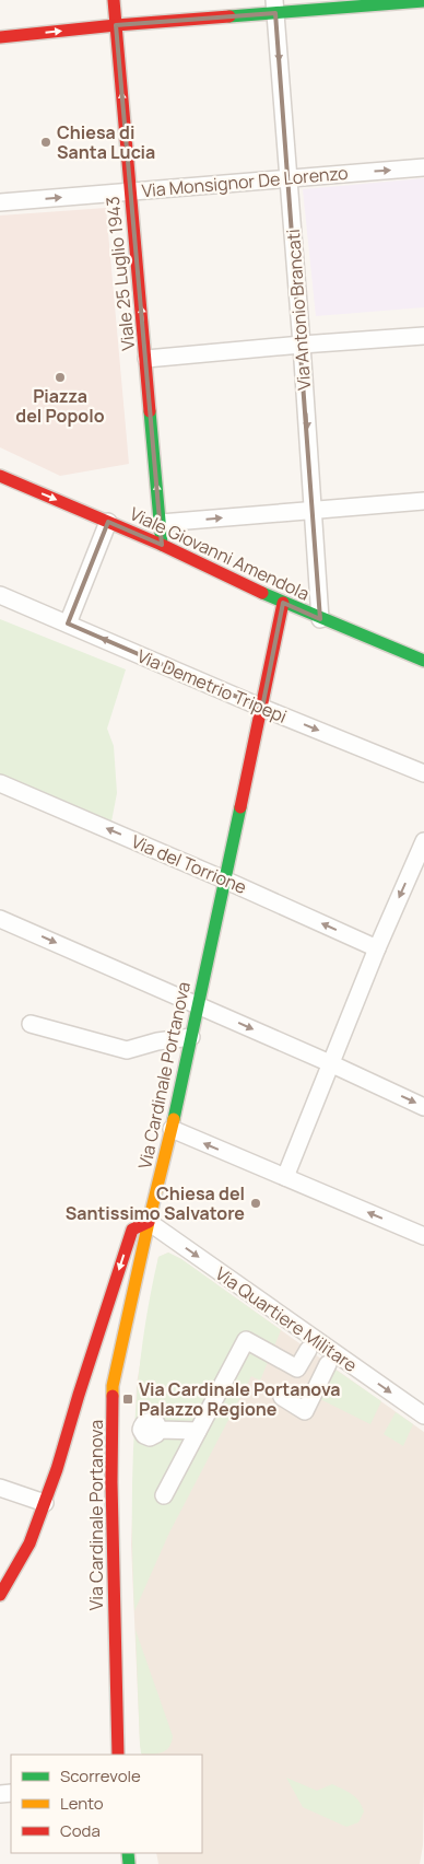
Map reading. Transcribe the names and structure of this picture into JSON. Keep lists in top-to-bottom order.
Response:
{
  "streets": {
    "street": [
      "Via Monsignor De Lorenzo",
      "Viale 25 Luglio 1943",
      "Via Antonio Brancati",
      "Viale Giovanni Amendola",
      "Via Demetrio Tripepi",
      "Via del Torrione",
      "Via Cardinale Portanova",
      "Via Quartiere Militare"
    ]
  },
  "crossings": [
    ["Via Monsignor De Lorenzo", "Viale 25 Luglio 1943"],
    ["Via Monsignor De Lorenzo", "Via Antonio Brancati"],
    ["Viale 25 Luglio 1943", "Viale Giovanni Amendola"],
    ["Via Antonio Brancati", "Viale Giovanni Amendola"],
    ["Viale Giovanni Amendola", "Via Cardinale Portanova"],
    ["Via Demetrio Tripepi", "Via Cardinale Portanova"],
    ["Via del Torrione", "Via Cardinale Portanova"],
    ["Via Cardinale Portanova", "Via Quartiere Militare"]
  ],
  "one_way": ["Via Monsignor De Lorenzo", "Viale 25 Luglio 1943", "Via Antonio Brancati"],
  "places": {
    "other": ["Chiesa di Santa Lucia", "Piazza del Popolo", "Chiesa del Santissimo Salvatore"],
    "transit": ["Via Cardinale Portanova Palazzo Regione"]
  },
  "legend": ["Scorrevole", "Lento", "Coda"]
}
